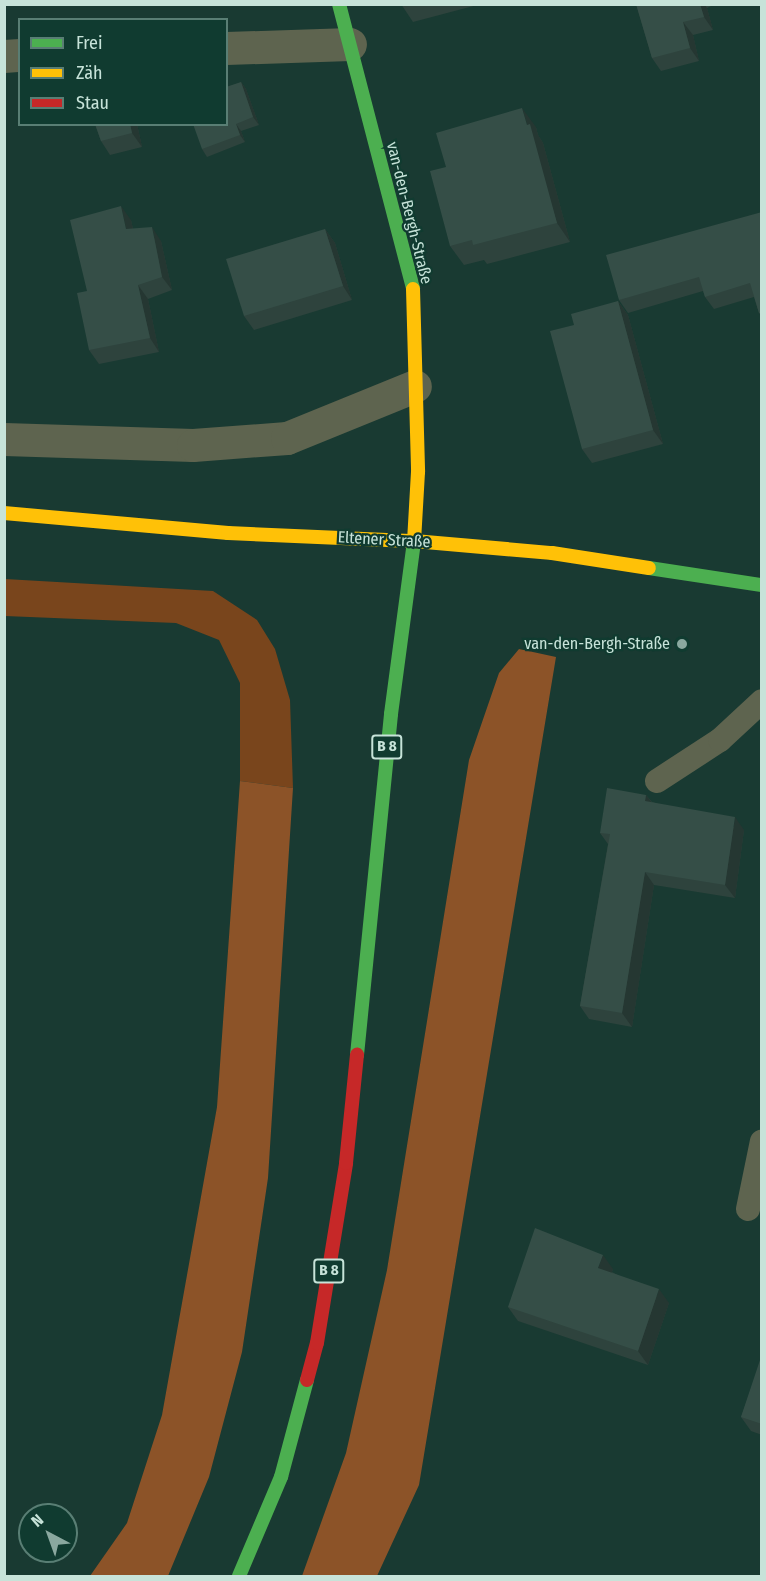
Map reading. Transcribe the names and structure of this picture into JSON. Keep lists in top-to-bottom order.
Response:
{
  "streets": {
    "main road": ["van-den-Bergh-Straße", "Eltener Straße", "B 8"]
  },
  "crossings": [
    ["van-den-Bergh-Straße", "Eltener Straße"],
    ["van-den-Bergh-Straße", "B 8"],
    ["Eltener Straße", "B 8"]
  ],
  "places": ["van-den-Bergh-Straße"],
  "legend": ["Frei", "Zäh", "Stau"],
  "north": "top left"
}
